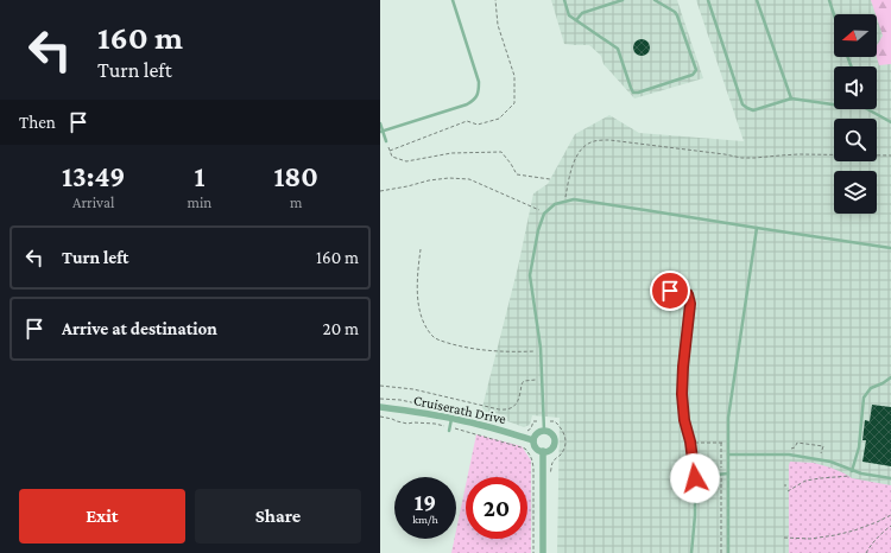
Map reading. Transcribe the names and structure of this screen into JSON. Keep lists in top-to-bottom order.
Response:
{
  "streets": {
    "street": ["Cruiserath Drive"]
  },
  "north": "left",
  "page": {
    "turn": ["160 m", "Turn left"],
    "then": "Then",
    "eta": [
      "13:49",
      "Arrival",
      "1",
      "min",
      "180",
      "m"
    ],
    "list": [
      {
        "name": "Turn left",
        "value": "160 m"
      },
      {
        "name": "Arrive at destination",
        "value": "20 m"
      }
    ],
    "speed": "19 km/h",
    "limit": "20",
    "buttons": ["Exit", "Share"]
  }
}
